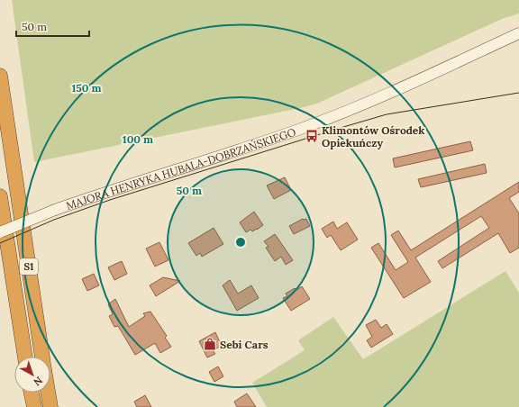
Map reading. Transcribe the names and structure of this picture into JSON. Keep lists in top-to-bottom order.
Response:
{
  "streets": {
    "highway": ["S1"],
    "street": ["MAJORA HENRYKA HUBALA-DOBRZAŃSKIEGO"]
  },
  "places": {
    "bus stop": ["Klimontów Ośrodek Opiekuńczy"],
    "shop": ["Sebi Cars"]
  },
  "scale_bar": "50 m",
  "north": "bottom right",
  "rings": ["150 m", "100 m", "50 m"]
}
